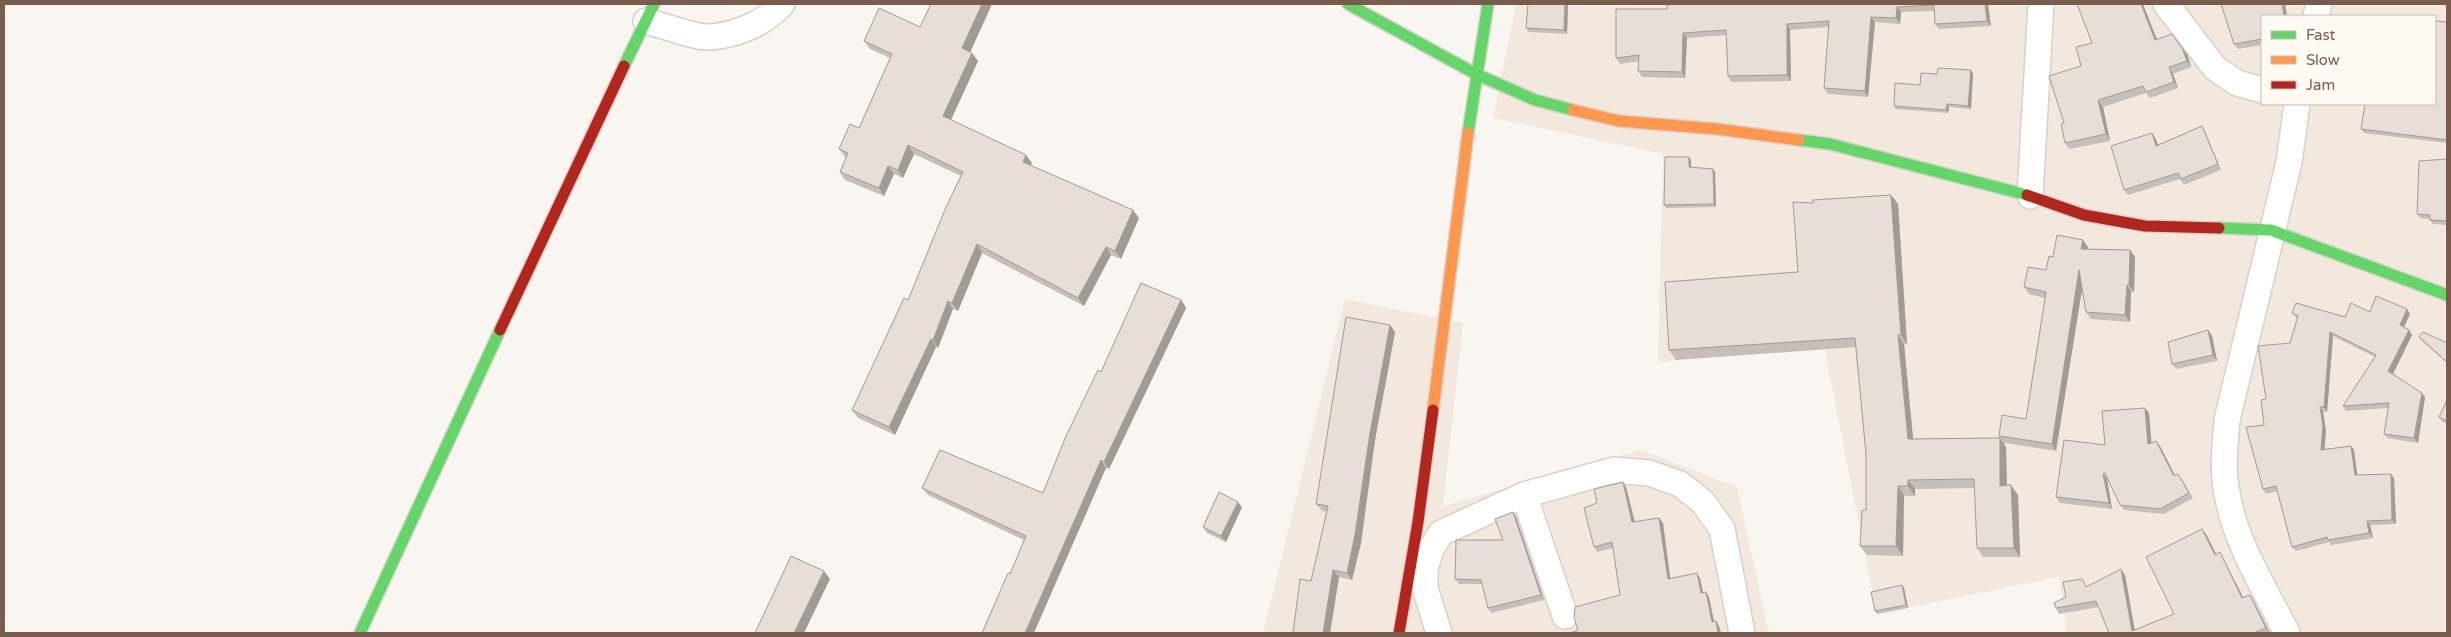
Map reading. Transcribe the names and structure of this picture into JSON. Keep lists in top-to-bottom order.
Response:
{
  "legend": ["Fast", "Slow", "Jam"]
}
